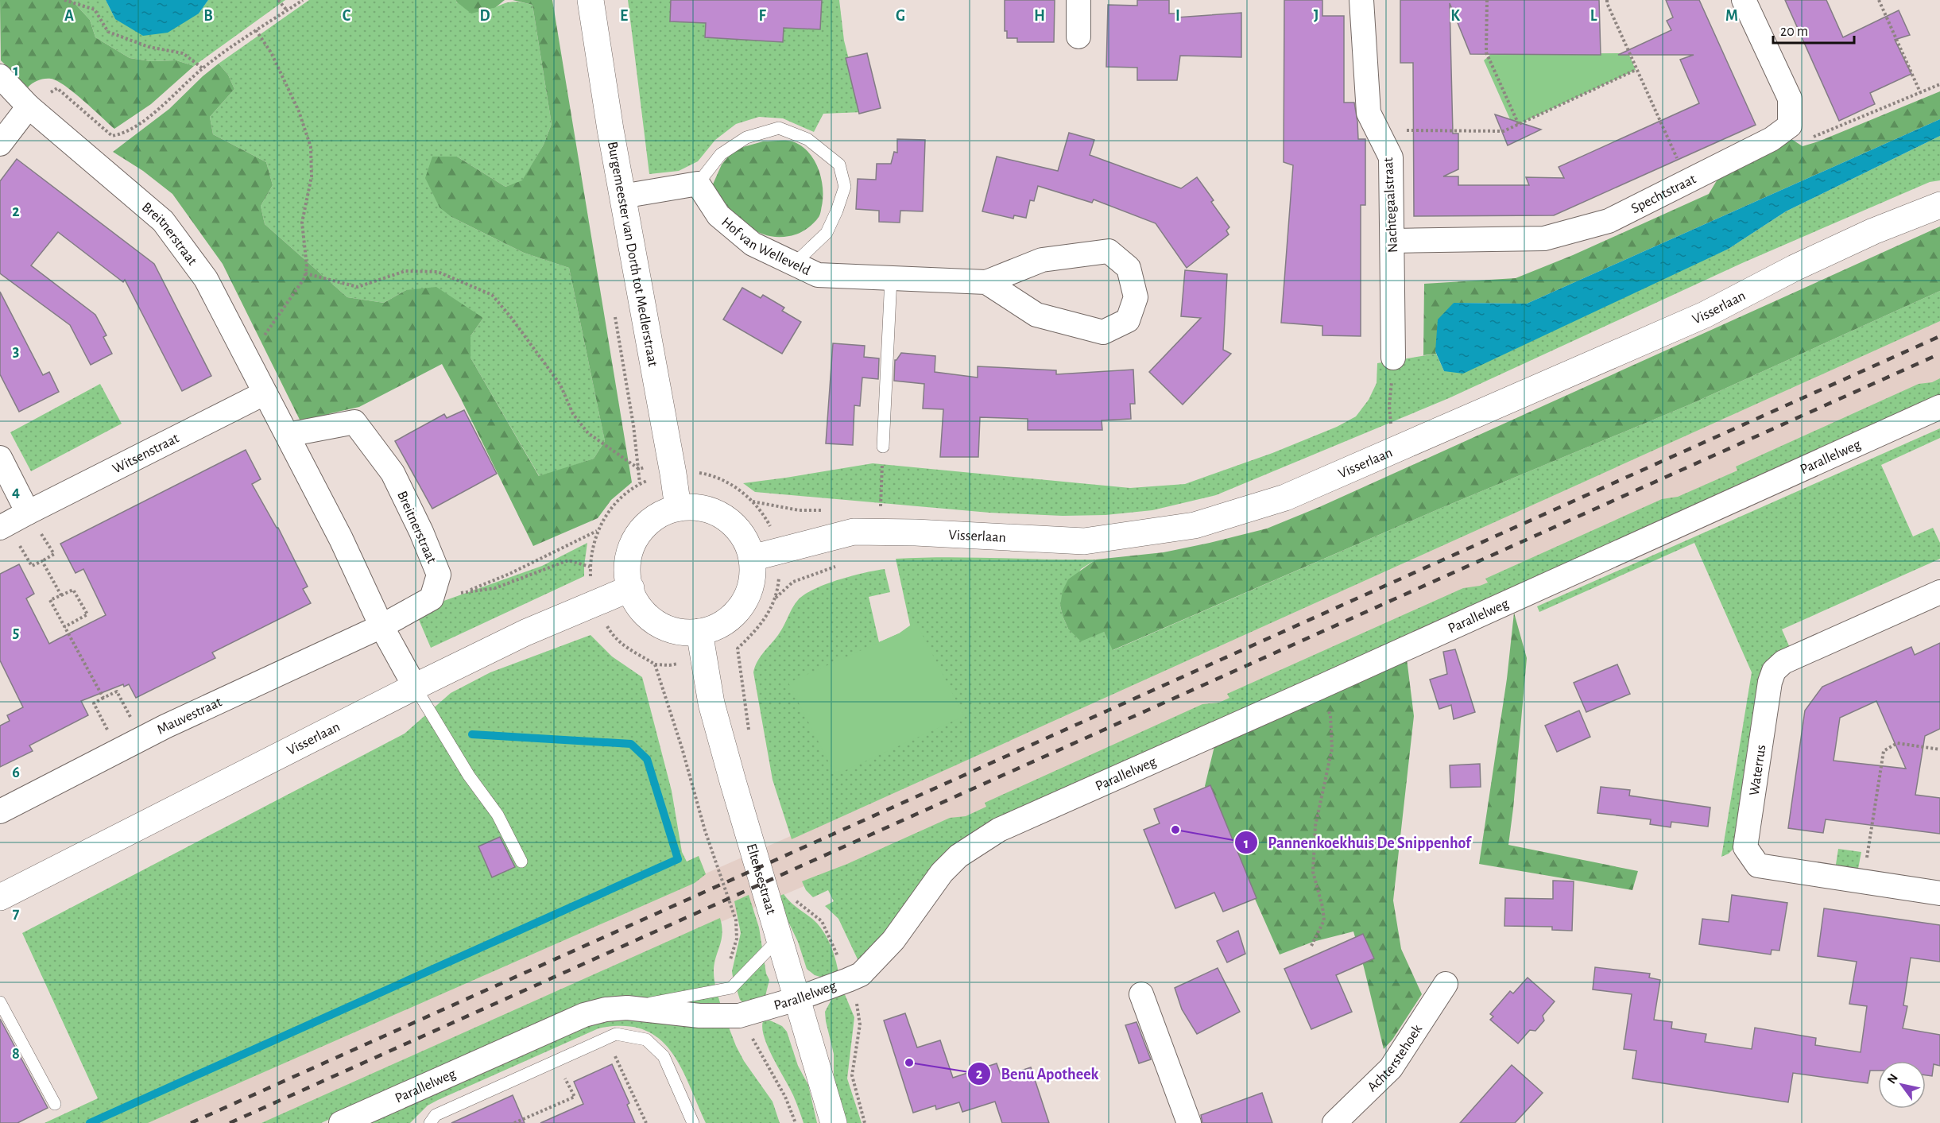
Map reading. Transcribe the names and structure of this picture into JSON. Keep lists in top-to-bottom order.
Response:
{
  "streets": {
    "street": [
      "Spechtstraat",
      "Nachtegaalstraat",
      "Breitnerstraat",
      "Hof van Welleveld",
      "Burgemeester van Dorth tot Medlerstraat",
      "Visserlaan",
      "Witsenstraat",
      "Parallelweg",
      "Mauvestraat",
      "Waterrus",
      "Eltensestraat",
      "Achterstehoek"
    ]
  },
  "crossings": [
    ["Spechtstraat", "Nachtegaalstraat"],
    ["Breitnerstraat", "Visserlaan"],
    ["Breitnerstraat", "Witsenstraat"],
    ["Breitnerstraat", "Mauvestraat"],
    ["Burgemeester van Dorth tot Medlerstraat", "Visserlaan"],
    ["Burgemeester van Dorth tot Medlerstraat", "Eltensestraat"],
    ["Visserlaan", "Eltensestraat"],
    ["Parallelweg", "Eltensestraat"]
  ],
  "places": ["Pannenkoekhuis De Snippenhof", "Benu Apotheek"],
  "scale_bar": "20 m",
  "north": "top left",
  "grid": {
    "columns": [
      "A",
      "B",
      "C",
      "D",
      "E",
      "F",
      "G",
      "H",
      "I",
      "J",
      "K",
      "L",
      "M"
    ],
    "rows": [
      "1",
      "2",
      "3",
      "4",
      "5",
      "6",
      "7",
      "8"
    ]
  }
}
